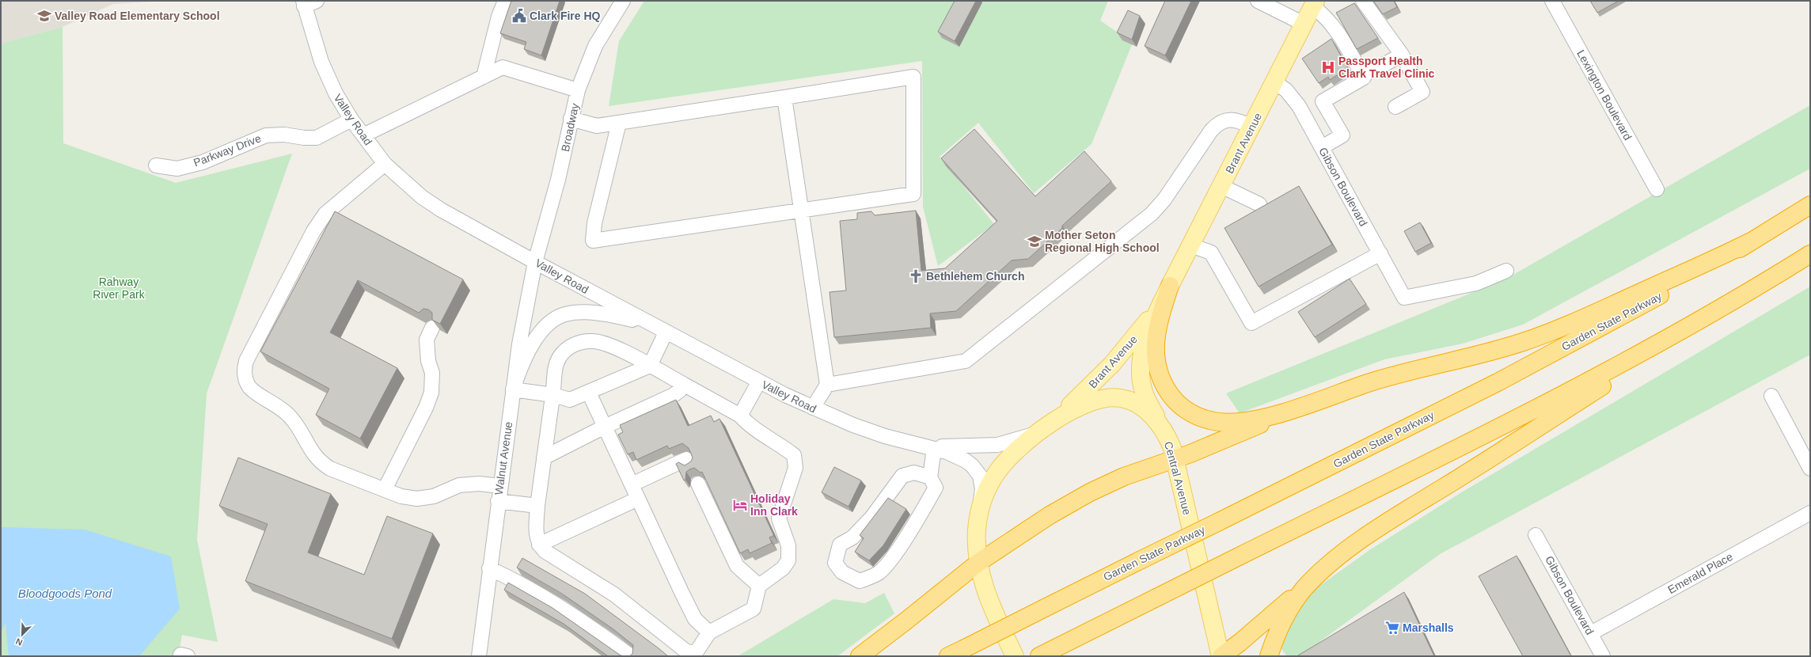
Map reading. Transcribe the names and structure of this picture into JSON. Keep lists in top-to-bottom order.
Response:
{
  "streets": {
    "highway": ["Garden State Parkway"],
    "main road": ["Brant Avenue", "Central Avenue"],
    "street": [
      "Lexington Boulevard",
      "Valley Road",
      "Broadway",
      "Parkway Drive",
      "Gibson Boulevard",
      "Walnut Avenue",
      "Emerald Place"
    ]
  },
  "crossings": [
    ["Valley Road", "Broadway"],
    ["Valley Road", "Brant Avenue"],
    ["Valley Road", "Parkway Drive"],
    ["Valley Road", "Walnut Avenue"],
    ["Valley Road", "Central Avenue"],
    ["Broadway", "Walnut Avenue"],
    ["Brant Avenue", "Gibson Boulevard"],
    ["Brant Avenue", "Central Avenue"],
    ["Gibson Boulevard", "Emerald Place"]
  ],
  "water": ["Bloodgoods Pond"],
  "parks": ["Rahway River Park"],
  "places": {
    "school or university": ["Valley Road Elementary School", "Mother Seton Regional High School"],
    "public building": ["Clark Fire HQ"],
    "hospital": ["Passport Health Clark Travel Clinic"],
    "church": ["Bethlehem Church"],
    "hotel": ["Holiday Inn Clark"],
    "supermarket": ["Marshalls"]
  },
  "north": "bottom left"
}
